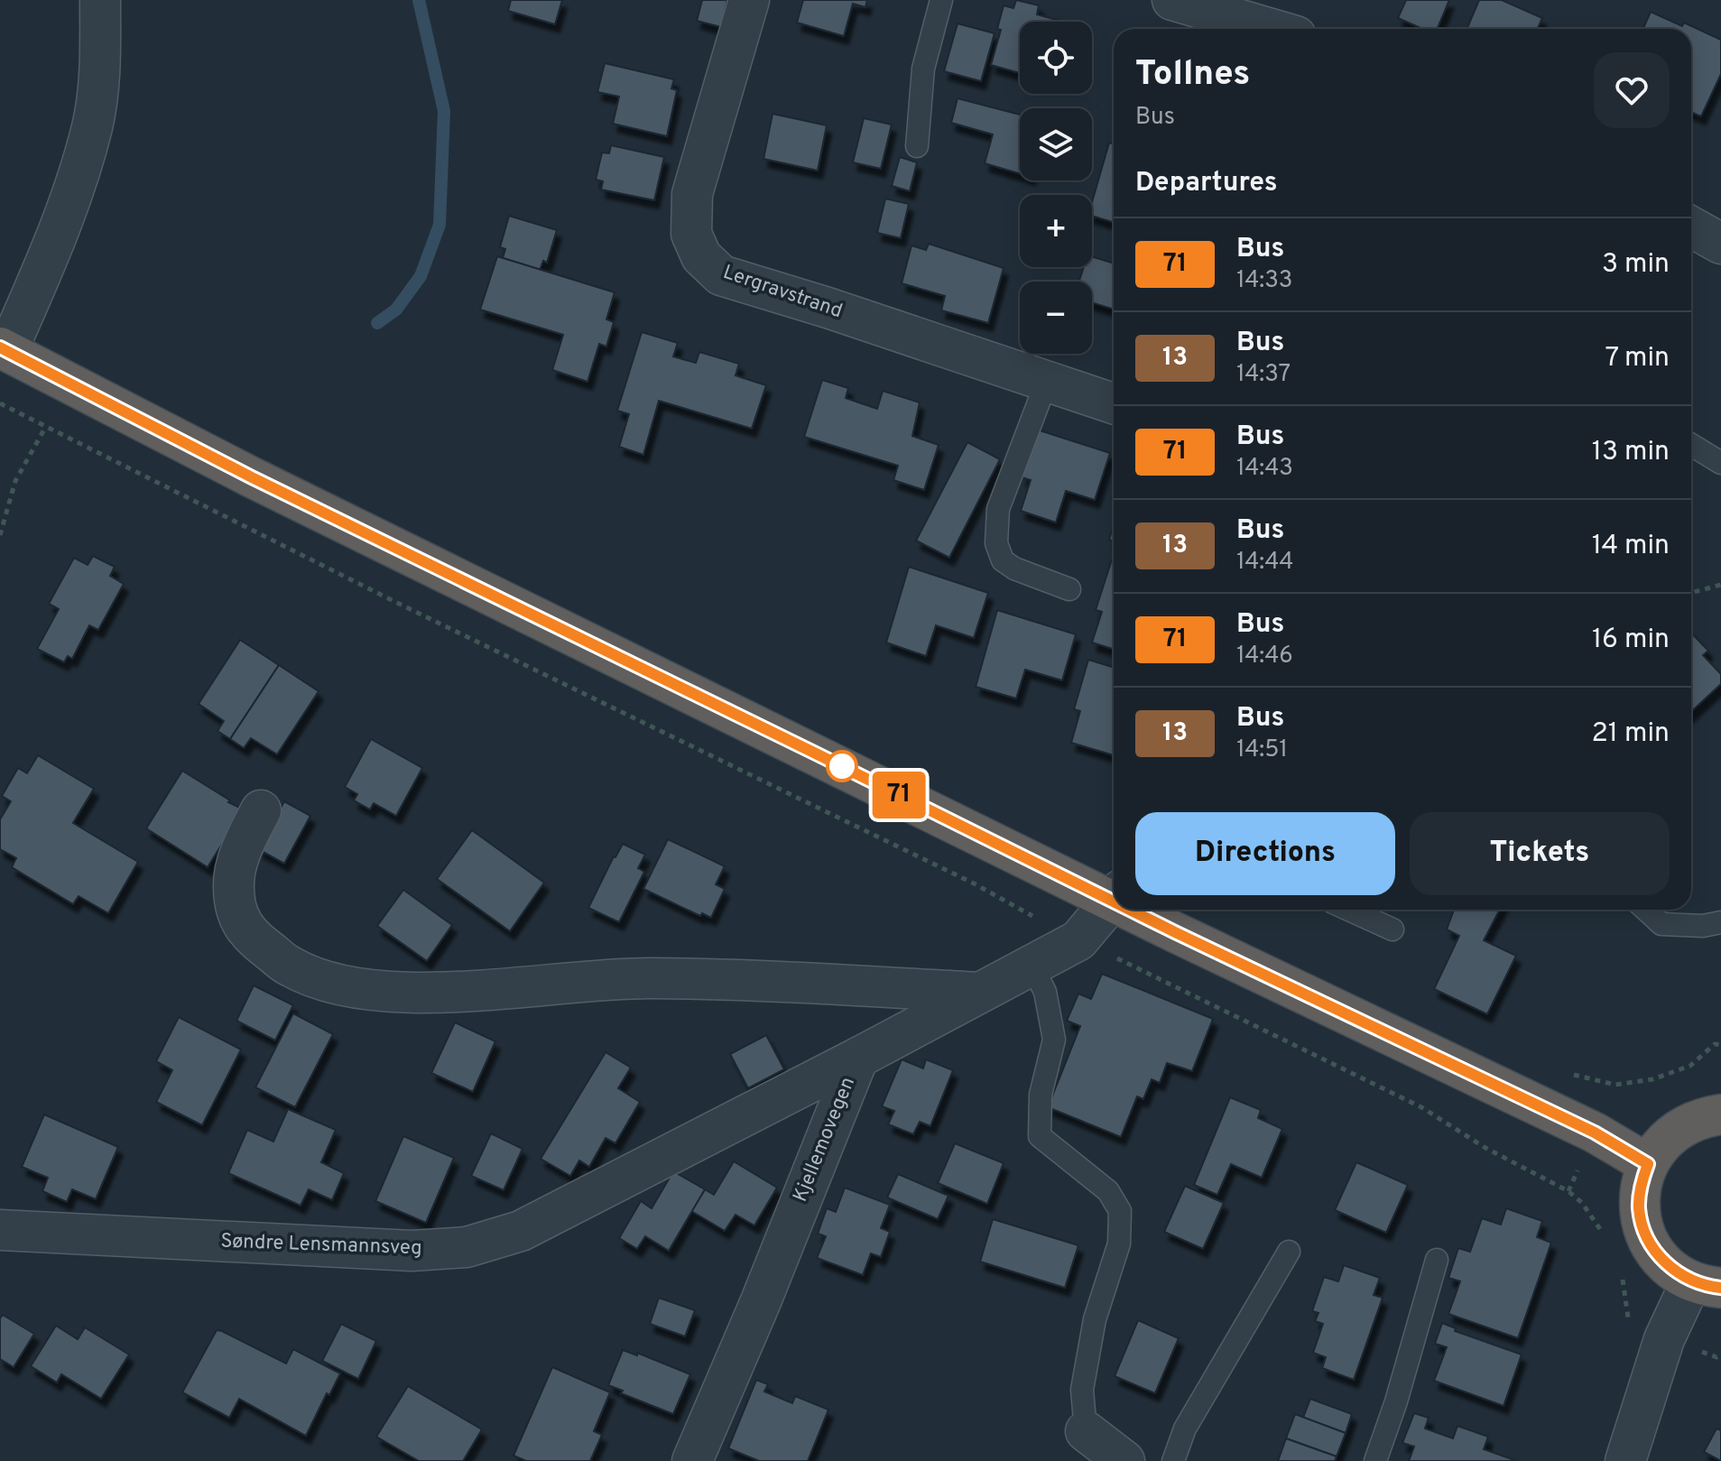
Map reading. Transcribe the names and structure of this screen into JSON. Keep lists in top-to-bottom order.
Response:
{
  "streets": {
    "street": ["Lergravstrand", "Kjellemovegen", "Søndre Lensmannsveg"]
  },
  "crossings": [
    ["Kjellemovegen", "Søndre Lensmannsveg"]
  ],
  "lines": ["bus line 71"],
  "page": {
    "on_map": "71",
    "map_buttons": ["+", "−"],
    "heading": [
      ["Tollnes", "Bus"],
      "Departures"
    ],
    "list": [
      {
        "mark": "71",
        "name": "Bus",
        "note": "14:33",
        "value": "3 min"
      },
      {
        "mark": "13",
        "name": "Bus",
        "note": "14:37",
        "value": "7 min"
      },
      {
        "mark": "71",
        "name": "Bus",
        "note": "14:43",
        "value": "13 min"
      },
      {
        "mark": "13",
        "name": "Bus",
        "note": "14:44",
        "value": "14 min"
      },
      {
        "mark": "71",
        "name": "Bus",
        "note": "14:46",
        "value": "16 min"
      },
      {
        "mark": "13",
        "name": "Bus",
        "note": "14:51",
        "value": "21 min"
      }
    ],
    "buttons": ["Directions", "Tickets"]
  }
}
